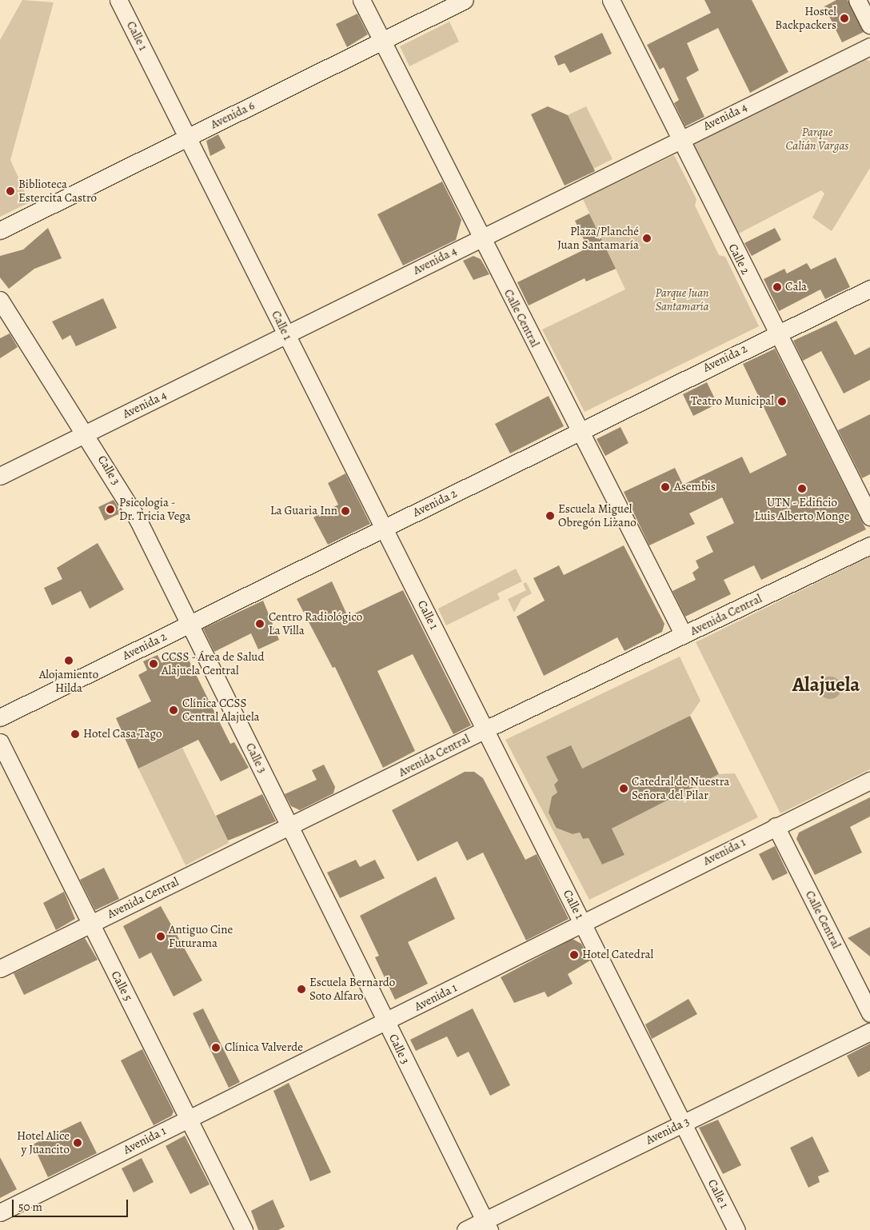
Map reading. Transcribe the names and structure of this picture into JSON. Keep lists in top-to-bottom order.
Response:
{
  "streets": {
    "street": [
      "Calle 1",
      "Avenida 6",
      "Avenida 4",
      "Calle 2",
      "Calle Central",
      "Avenida 2",
      "Calle 3",
      "Avenida Central",
      "Avenida 1",
      "Calle 5",
      "Avenida 3"
    ]
  },
  "crossings": [
    ["Calle 1", "Avenida 6"],
    ["Calle 1", "Avenida 4"],
    ["Calle 1", "Avenida 2"],
    ["Calle 1", "Avenida Central"],
    ["Calle 1", "Avenida 1"],
    ["Calle 1", "Avenida 3"],
    ["Avenida 6", "Calle Central"],
    ["Avenida 4", "Calle 2"],
    ["Avenida 4", "Calle Central"],
    ["Avenida 4", "Calle 3"],
    ["Calle 2", "Avenida 2"],
    ["Calle Central", "Avenida 2"],
    ["Calle Central", "Avenida Central"],
    ["Calle Central", "Avenida 1"],
    ["Avenida 2", "Calle 3"],
    ["Calle 3", "Avenida Central"],
    ["Calle 3", "Avenida 1"],
    ["Calle 3", "Avenida 3"],
    ["Avenida Central", "Calle 5"],
    ["Avenida 1", "Calle 5"]
  ],
  "districts": ["Alajuela"],
  "parks": ["Parque Calián Vargas", "Parque Juan Santamaría"],
  "places": [
    "Hostel Backpackers",
    "Biblioteca Estercita Castro",
    "Plaza/Planché Juan Santamaría",
    "Cala",
    "Teatro Municipal",
    "Asembis",
    "UTN - Edificio Luis Alberto Monge",
    "Psicologia - Dr. Tricia Vega",
    "La Guaria Inn",
    "Escuela Miguel Obregón Lizano",
    "Centro Radiológico La Villa",
    "Alojamiento Hilda",
    "CCSS - Área de Salud Alajuela Central",
    "Clínica CCSS Central Alajuela",
    "Hotel Casa Tago",
    "Catedral de Nuestra Señora del Pilar",
    "Antiguo Cine Futurama",
    "Hotel Catedral",
    "Escuela Bernardo Soto Alfaro",
    "Clínica Valverde",
    "Hotel Alice y Juancito"
  ],
  "scale_bar": "50 m"
}
